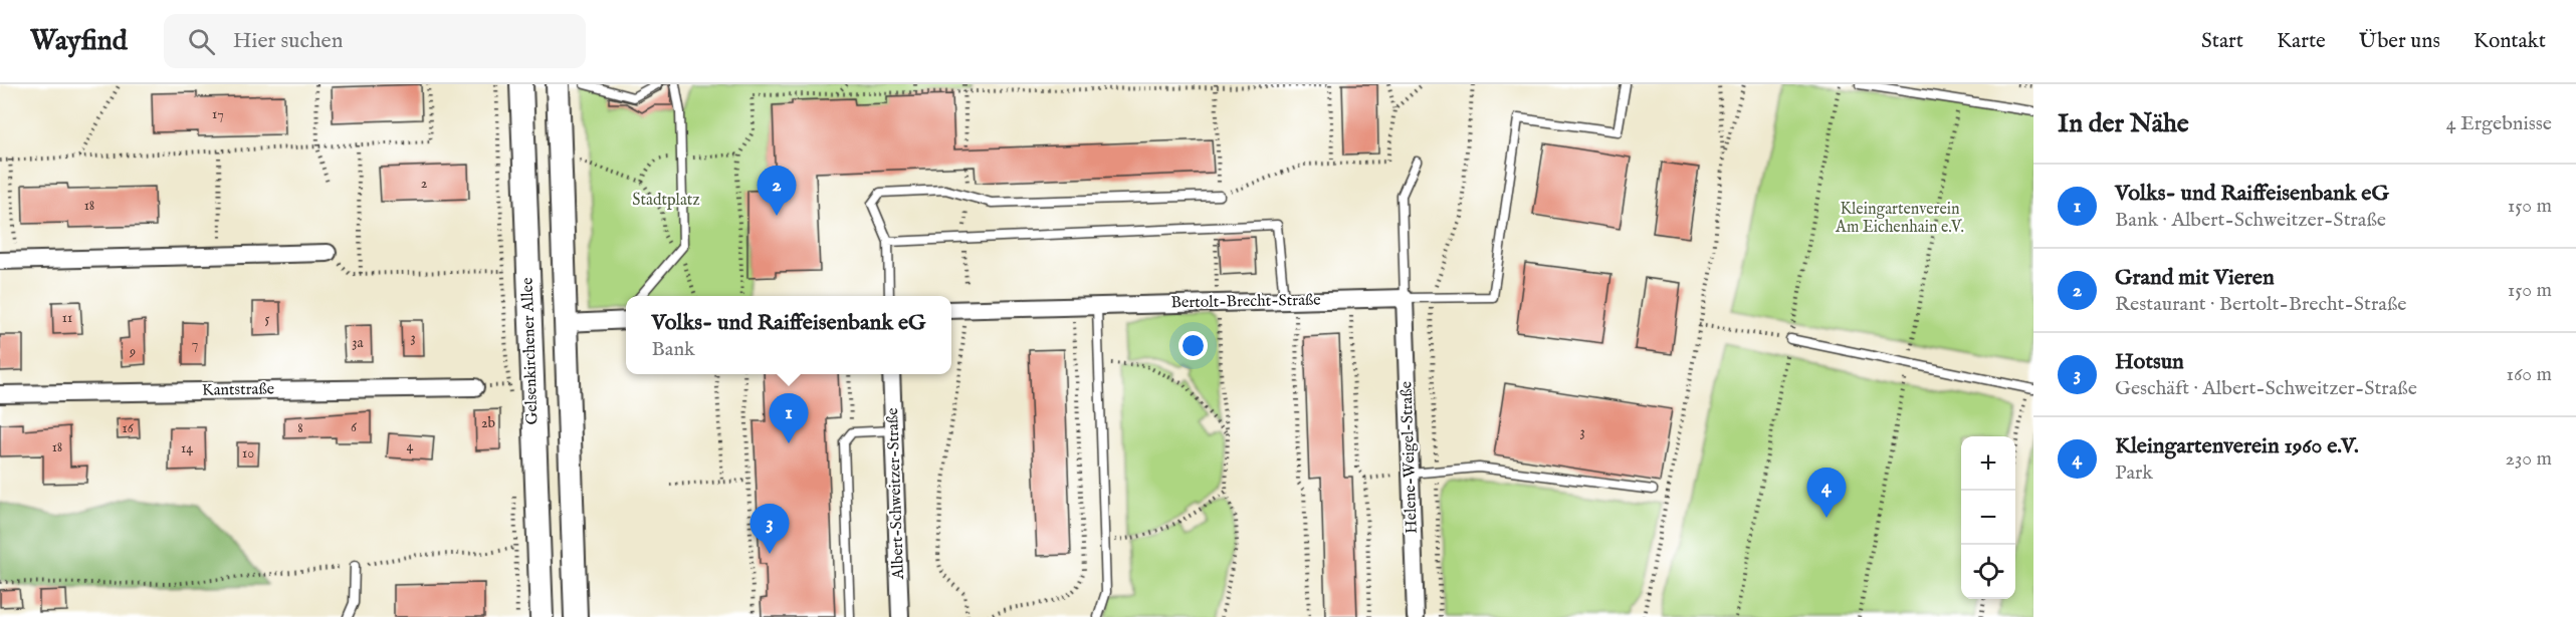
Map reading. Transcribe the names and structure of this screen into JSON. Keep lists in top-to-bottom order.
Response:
{
  "streets": {
    "main road": ["Gelsenkirchener Allee"],
    "street": [
      "Bertolt-Brecht-Straße",
      "Kantstraße",
      "Helene-Weigel-Straße",
      "Albert-Schweitzer-Straße"
    ]
  },
  "crossings": [
    ["Bertolt-Brecht-Straße", "Helene-Weigel-Straße"]
  ],
  "parks": ["Stadtplatz", "Kleingartenverein Am Eichenhain e.V."],
  "house_numbers": [
    "17",
    "2",
    "18",
    "11",
    "5",
    "3",
    "3a",
    "7",
    "9",
    "2b",
    "6",
    "16",
    "8",
    "3",
    "4",
    "18",
    "14",
    "10"
  ],
  "page": {
    "header": "Wayfind",
    "search": "Hier suchen",
    "nav": [
      "Start",
      "Karte",
      "Über uns",
      "Kontakt"
    ],
    "heading": ["In der Nähe", "4 Ergebnisse"],
    "list": [
      {
        "mark": "1",
        "name": "Volks- und Raiffeisenbank eG",
        "note": "Bank · Albert-Schweitzer-Straße",
        "value": "150 m"
      },
      {
        "mark": "2",
        "name": "Grand mit Vieren",
        "note": "Restaurant · Bertolt-Brecht-Straße",
        "value": "150 m"
      },
      {
        "mark": "3",
        "name": "Hotsun",
        "note": "Geschäft · Albert-Schweitzer-Straße",
        "value": "160 m"
      },
      {
        "mark": "4",
        "name": "Kleingartenverein 1960 e.V.",
        "note": "Park",
        "value": "230 m"
      }
    ],
    "pins": [
      "2",
      "1",
      "4",
      "3"
    ],
    "popup": ["Volks- und Raiffeisenbank eG", "Bank"],
    "map_buttons": ["+", "−"]
  }
}
